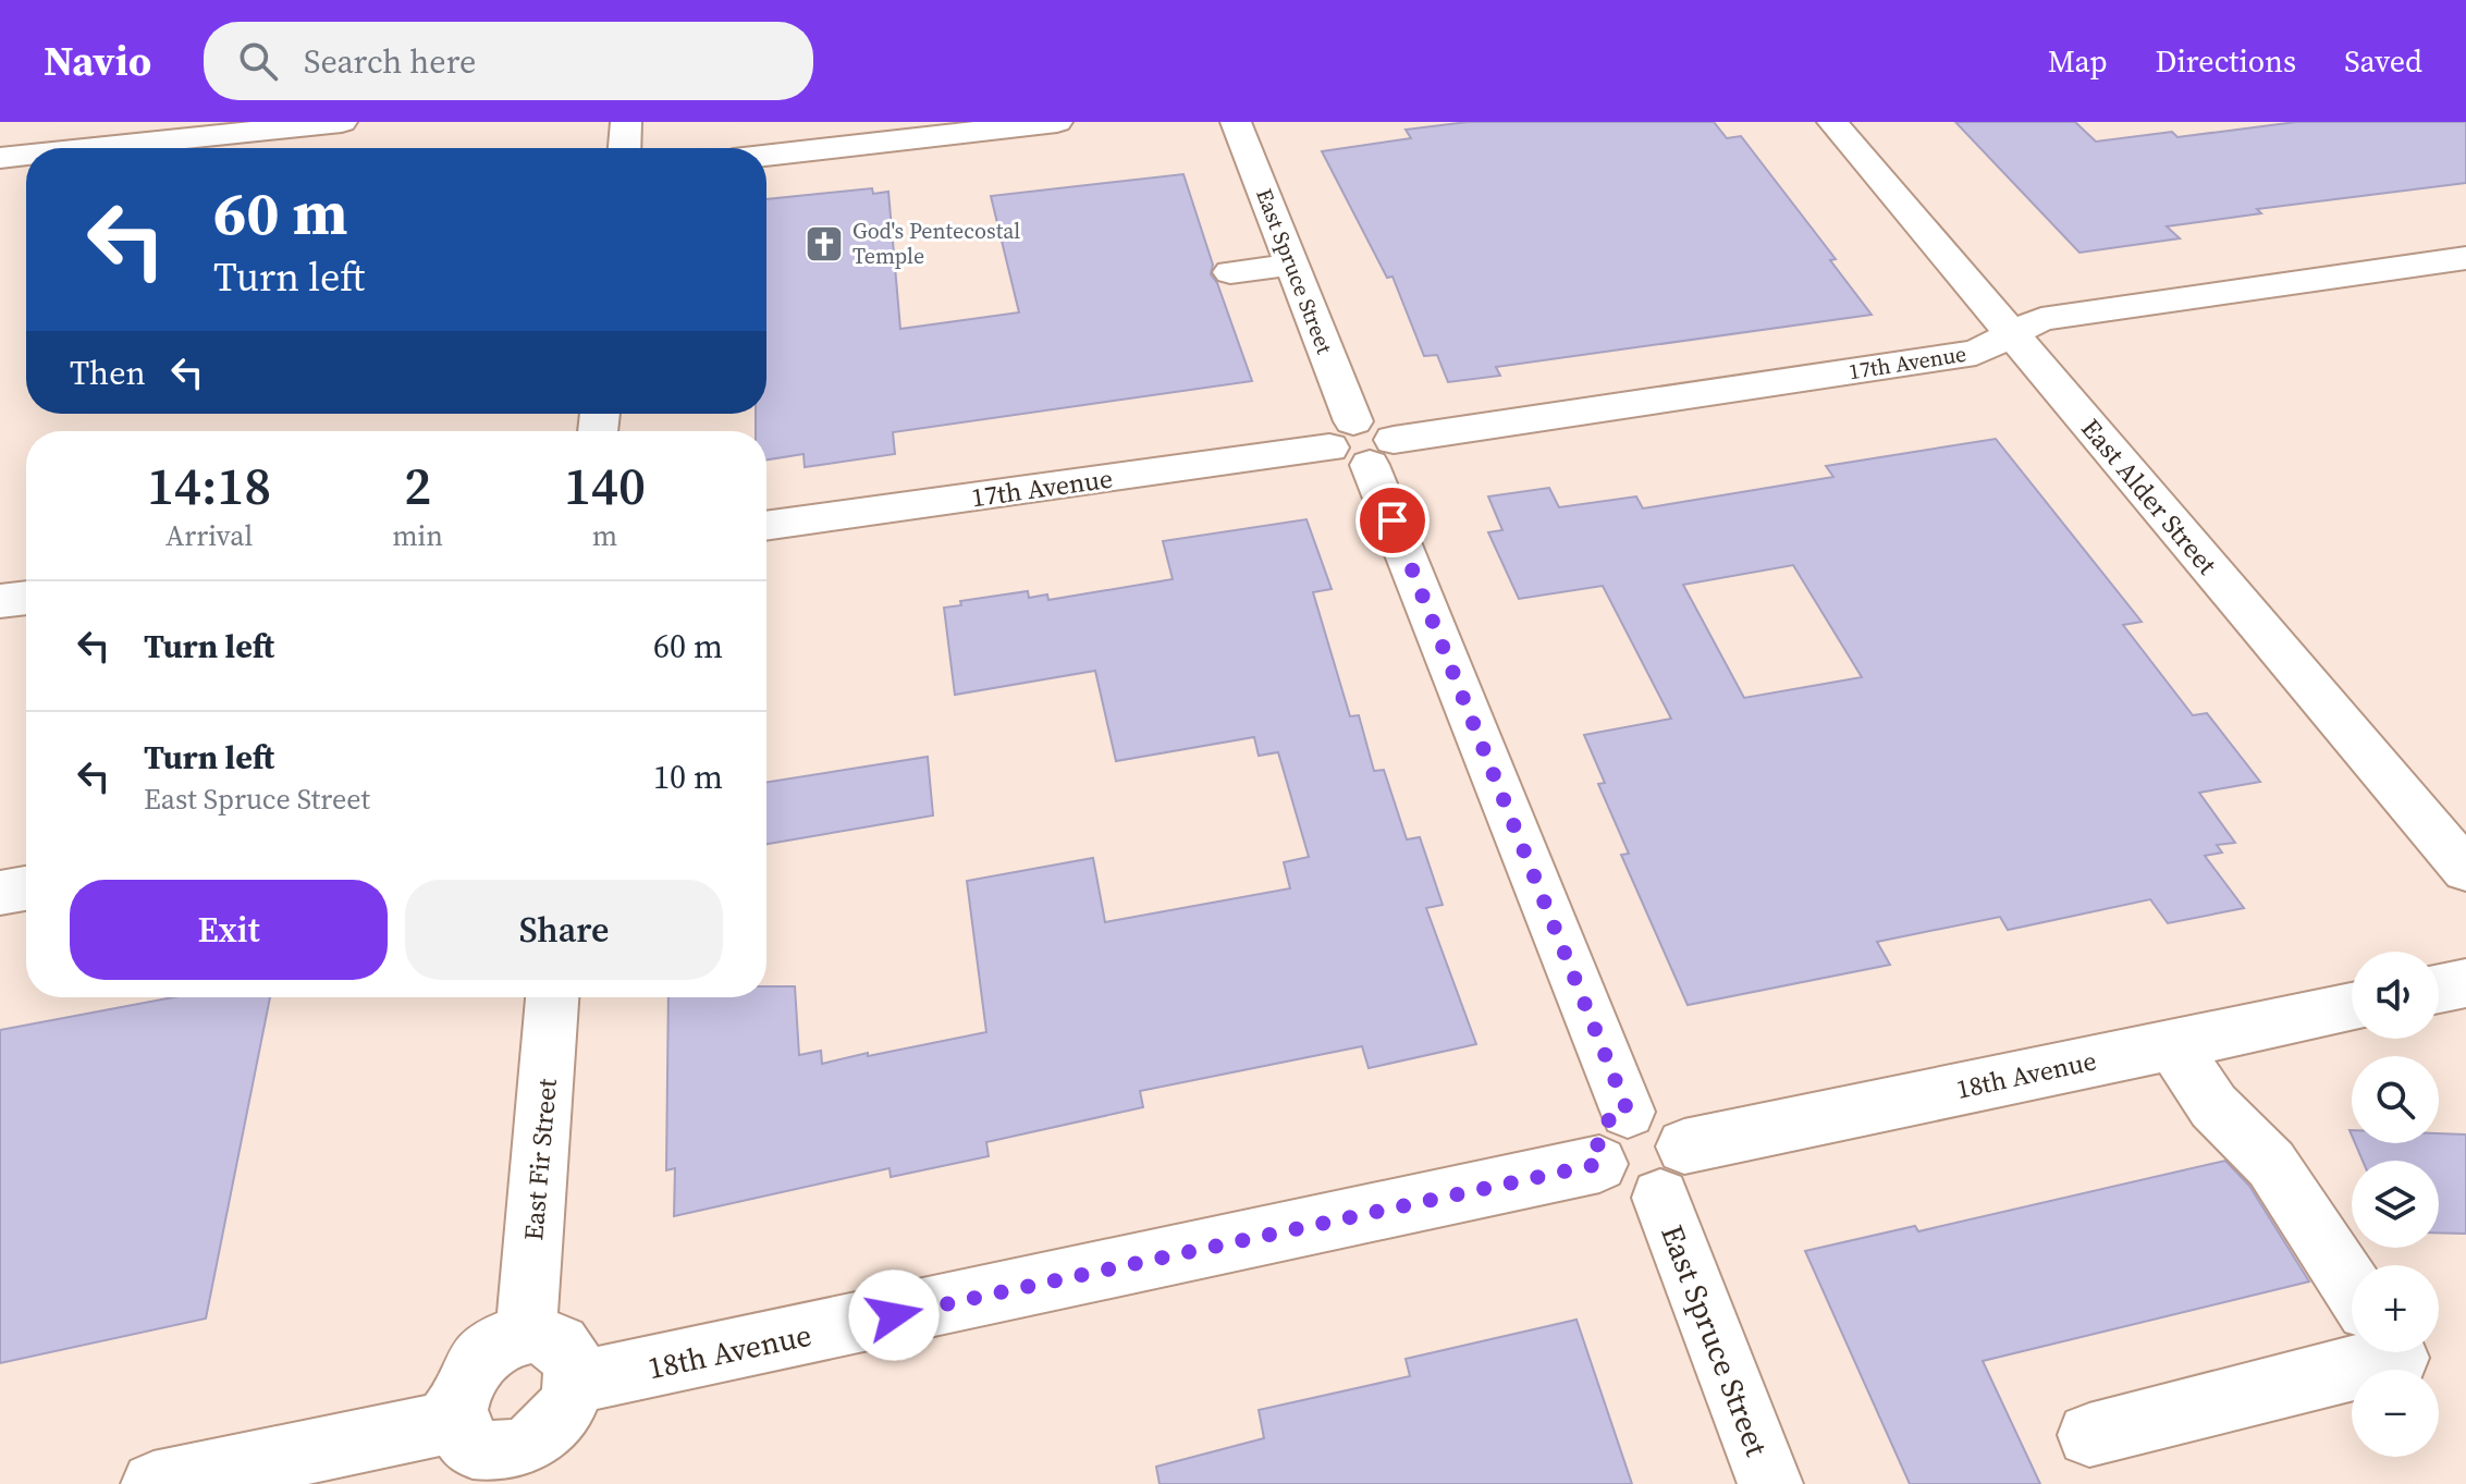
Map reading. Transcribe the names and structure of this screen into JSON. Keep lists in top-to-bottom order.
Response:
{
  "streets": {
    "street": [
      "East Spruce Street",
      "17th Avenue",
      "East Alder Street",
      "18th Avenue",
      "East Fir Street"
    ]
  },
  "crossings": [
    ["East Spruce Street", "17th Avenue"],
    ["East Spruce Street", "18th Avenue"],
    ["17th Avenue", "East Alder Street"],
    ["18th Avenue", "East Fir Street"]
  ],
  "places": {
    "church": ["God's Pentecostal Temple"]
  },
  "page": {
    "header": "Navio",
    "search": "Search here",
    "nav": ["Map", "Directions", "Saved"],
    "turn": ["60 m", "Turn left"],
    "then": "Then",
    "eta": [
      "14:18",
      "Arrival",
      "2",
      "min",
      "140",
      "m"
    ],
    "list": [
      {
        "name": "Turn left",
        "value": "60 m"
      },
      {
        "name": "Turn left",
        "note": "East Spruce Street",
        "value": "10 m"
      }
    ],
    "buttons": ["Exit", "Share"],
    "map_buttons": ["+", "−"]
  }
}
